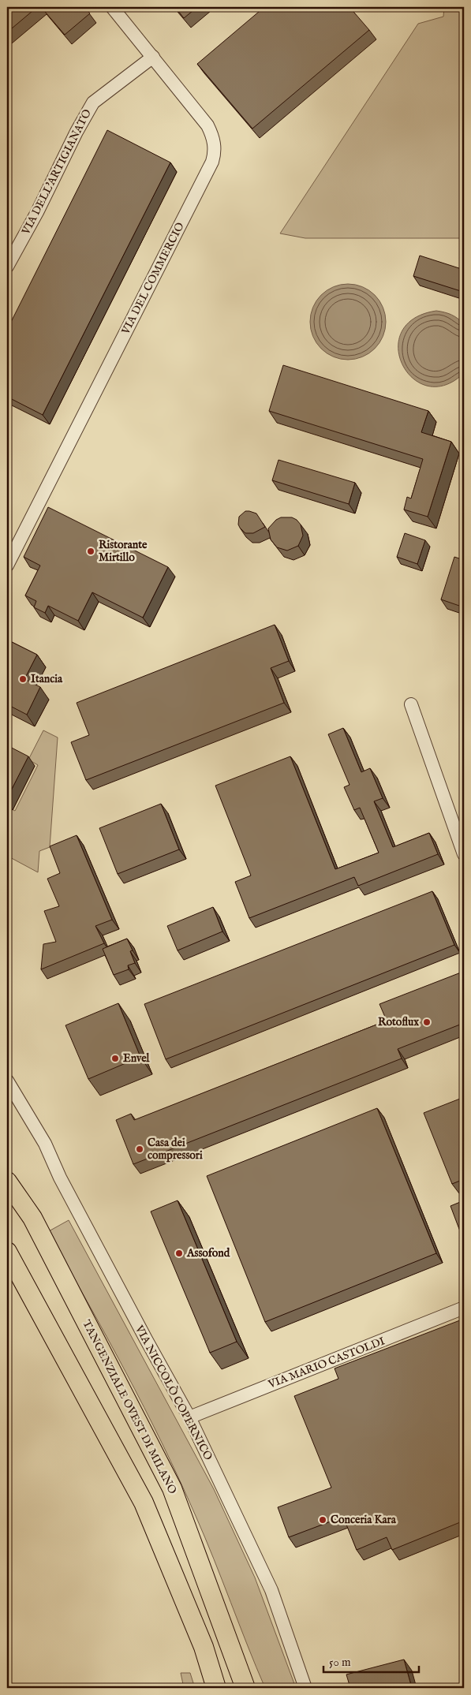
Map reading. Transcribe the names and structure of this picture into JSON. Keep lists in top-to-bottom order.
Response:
{
  "streets": {
    "highway": ["TANGENZIALE OVEST DI MILANO"],
    "street": [
      "VIA DELL'ARTIGIANATO",
      "VIA DEL COMMERCIO",
      "VIA MARIO CASTOLDI",
      "VIA NICCOLÒ COPERNICO"
    ]
  },
  "crossings": [
    ["VIA DELL'ARTIGIANATO", "VIA DEL COMMERCIO"],
    ["VIA MARIO CASTOLDI", "VIA NICCOLÒ COPERNICO"]
  ],
  "places": [
    "Ristorante Mirtillo",
    "Itancia",
    "Rotoflux",
    "Envel",
    "Casa dei compressori",
    "Assofond",
    "Conceria Kara"
  ],
  "scale_bar": "50 m"
}
